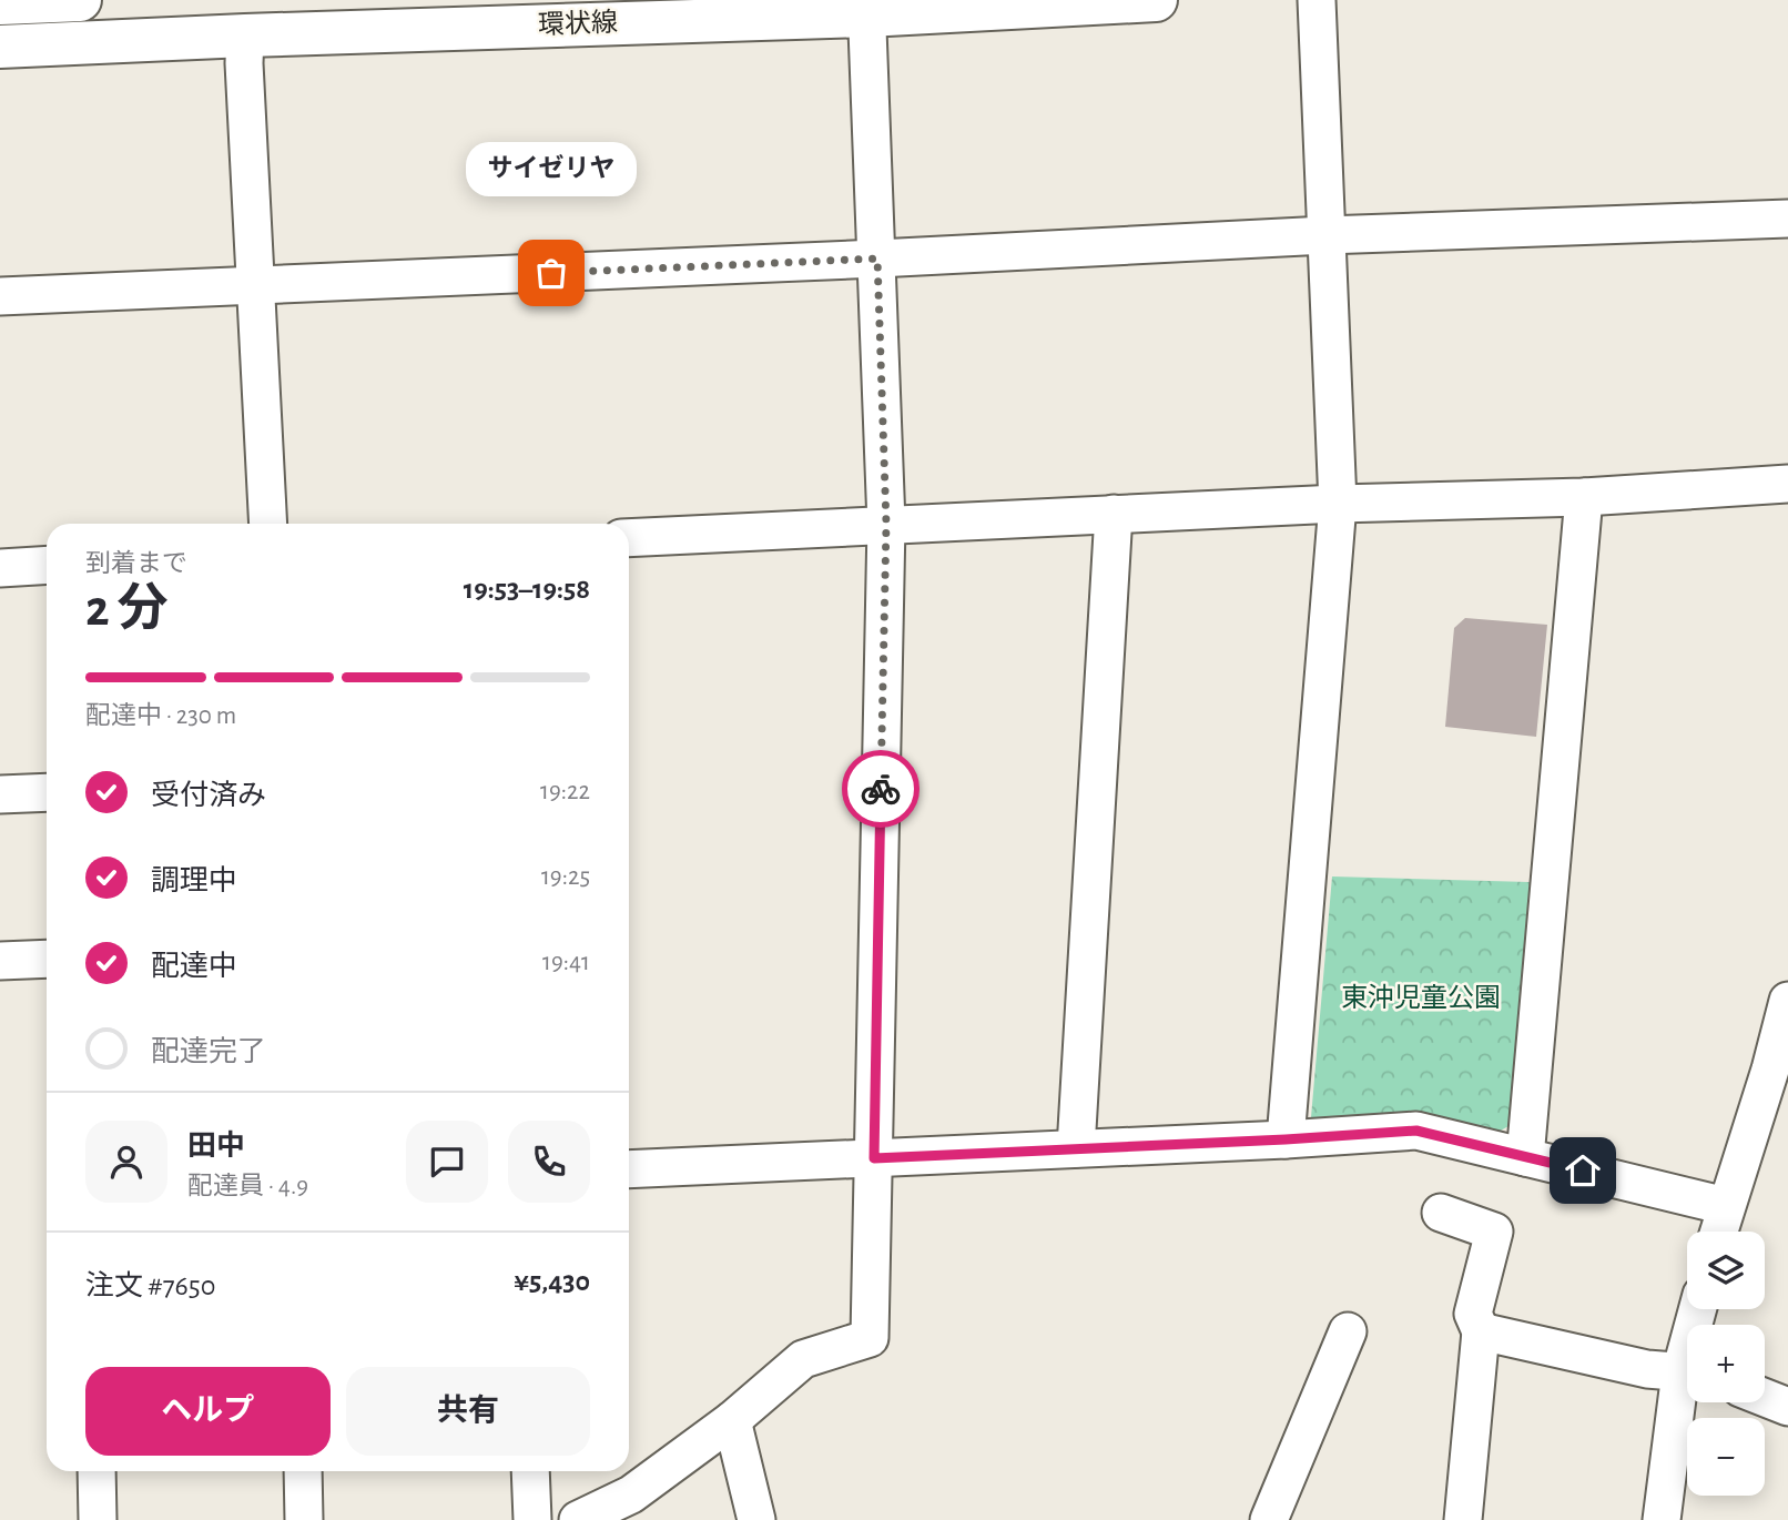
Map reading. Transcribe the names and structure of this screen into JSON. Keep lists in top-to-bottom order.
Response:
{
  "streets": {
    "street": ["環状線"]
  },
  "parks": ["東沖児童公園"],
  "places": ["サイゼリヤ"],
  "page": {
    "bubble": "サイゼリヤ",
    "heading": ["2 分", "到着まで", "19:53–19:58"],
    "panel": [
      "田中",
      "配達員 · 4.9",
      "注文 #7650",
      "¥5,430"
    ],
    "bar": "配達中 · 230 m",
    "list": [
      ["受付済み", "19:22"],
      ["調理中", "19:25"],
      ["配達中", "19:41"],
      "配達完了"
    ],
    "map_buttons": ["+", "−"],
    "buttons": ["ヘルプ", "共有"]
  }
}
